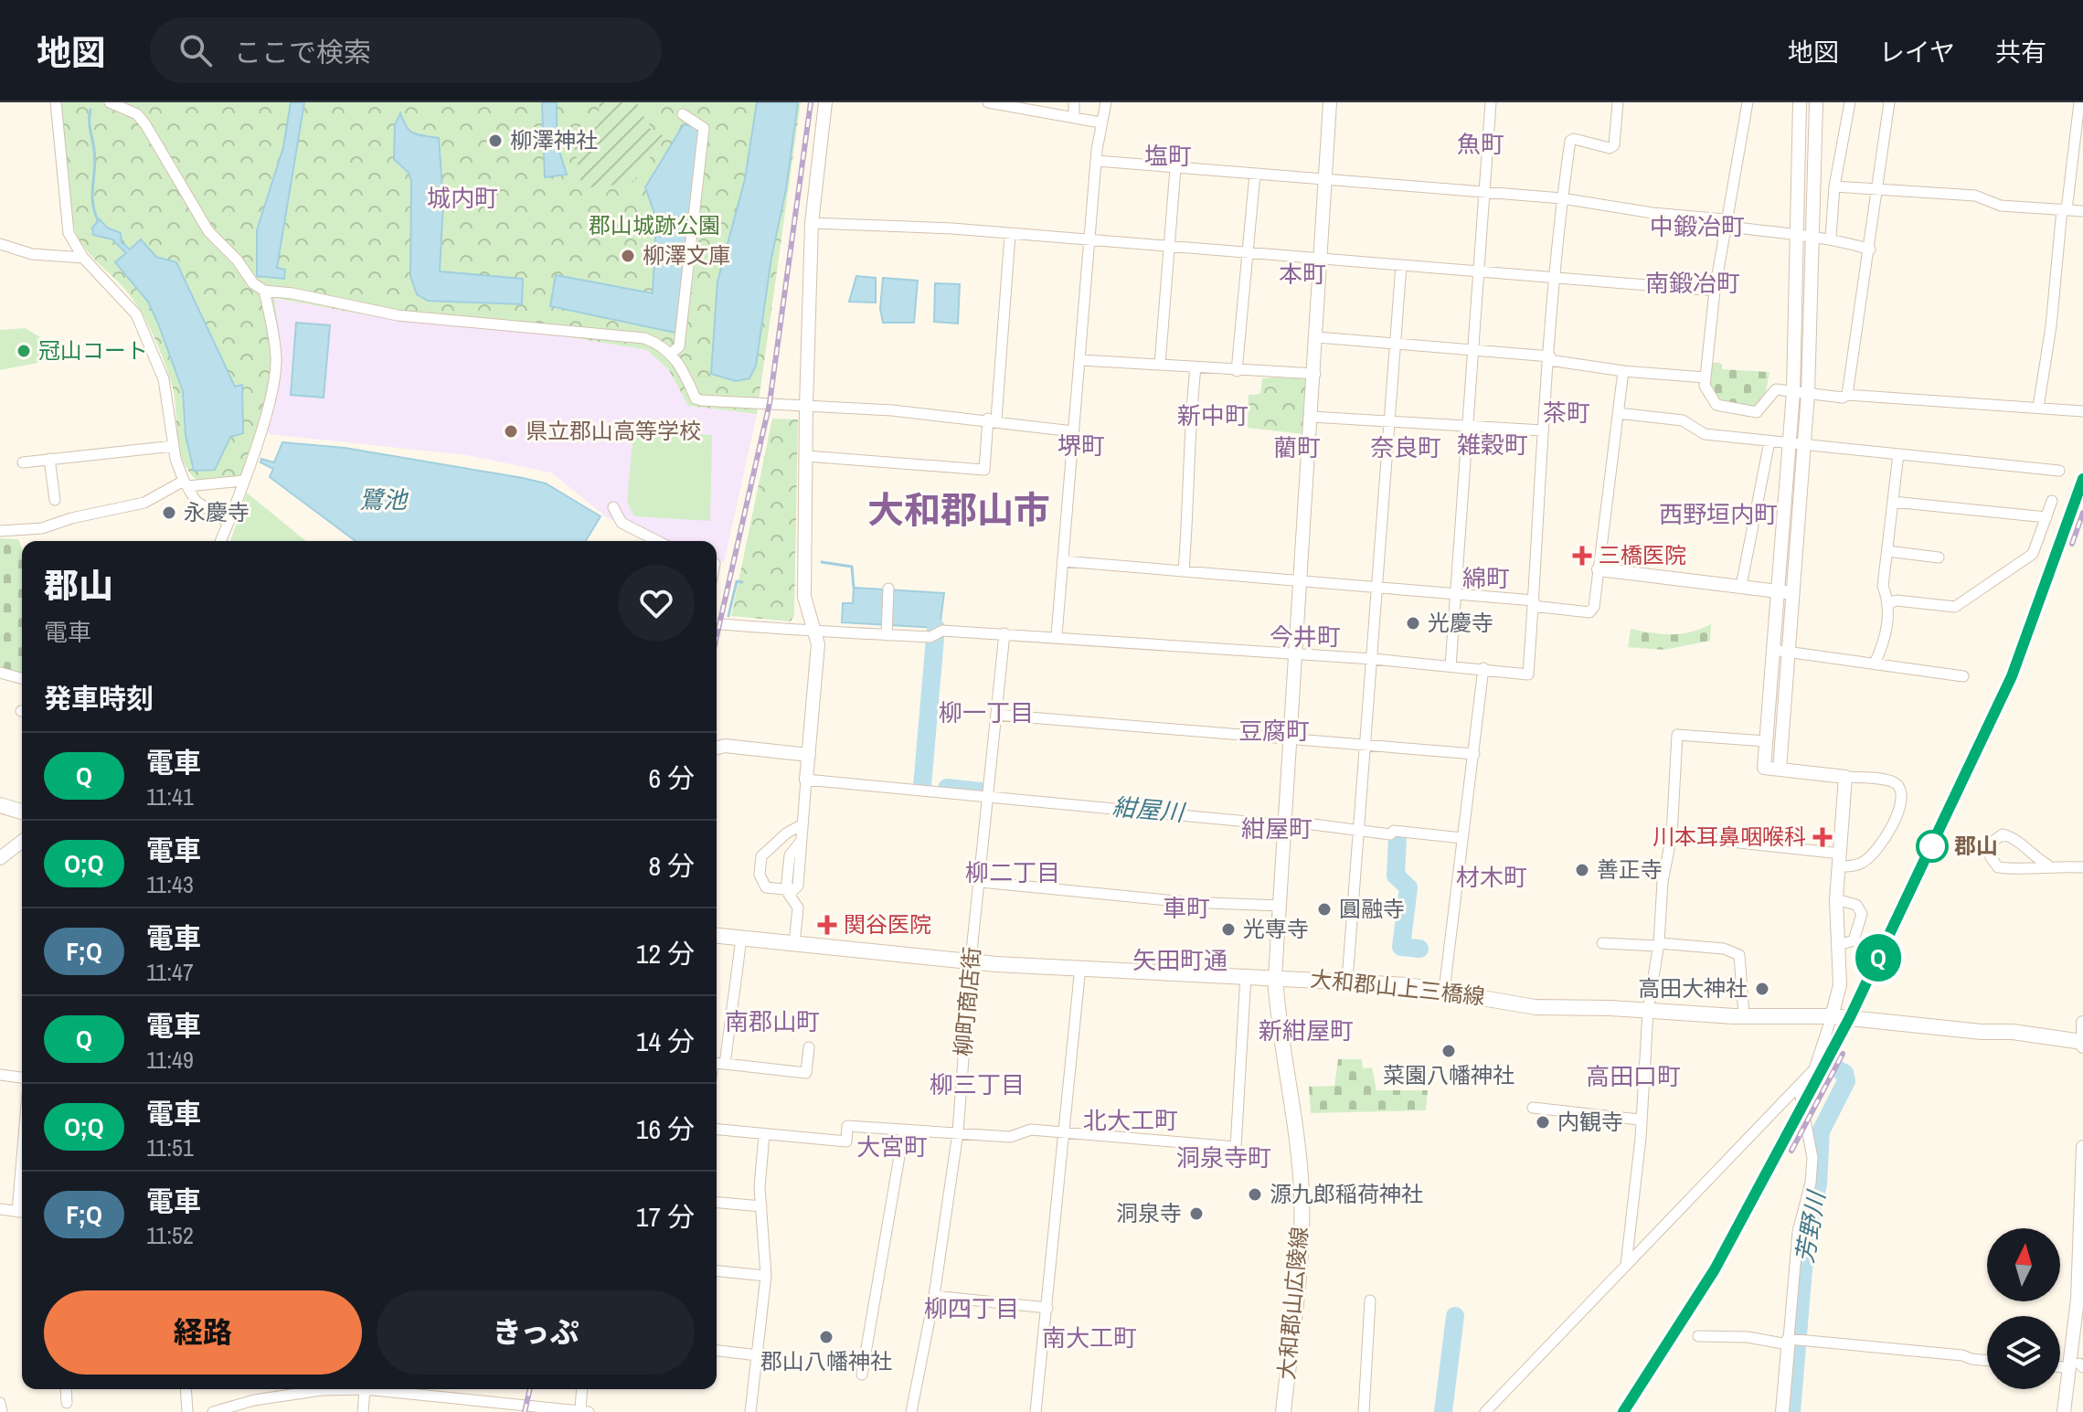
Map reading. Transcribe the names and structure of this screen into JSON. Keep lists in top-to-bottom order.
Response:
{
  "streets": {
    "main road": ["大和郡山上三橋線", "大和郡山広陵線"],
    "street": ["柳町商店街"]
  },
  "crossings": [
    ["大和郡山上三橋線", "柳町商店街"],
    ["大和郡山上三橋線", "大和郡山広陵線"]
  ],
  "districts": [
    "魚町",
    "塩町",
    "城内町",
    "中鍛冶町",
    "本町",
    "南鍛冶町",
    "茶町",
    "新中町",
    "雑穀町",
    "堺町",
    "藺町",
    "奈良町",
    "大和郡山市",
    "西野垣内町",
    "綿町",
    "今井町",
    "柳一丁目",
    "豆腐町",
    "紺屋町",
    "柳二丁目",
    "材木町",
    "車町",
    "矢田町通",
    "南郡山町",
    "新紺屋町",
    "高田口町",
    "柳三丁目",
    "北大工町",
    "大宮町",
    "洞泉寺町",
    "柳四丁目",
    "南大工町"
  ],
  "water": ["鷺池", "紺屋川", "芳野川"],
  "parks": ["郡山城跡公園"],
  "places": {
    "other": [
      "柳澤神社",
      "柳澤文庫",
      "冠山コート",
      "県立郡山高等学校",
      "永慶寺",
      "光慶寺",
      "郡山",
      "善正寺",
      "圓融寺",
      "光専寺",
      "高田大神社",
      "菜園八幡神社",
      "内観寺",
      "源九郎稲荷神社",
      "洞泉寺",
      "郡山八幡神社"
    ],
    "health": ["三橋医院", "川本耳鼻咽喉科", "関谷医院"]
  },
  "north": "top",
  "page": {
    "header": "地図",
    "search": "ここで検索",
    "nav": ["地図", "レイヤ", "共有"],
    "on_map": "Q",
    "heading": [
      ["郡山", "電車"],
      "発車時刻"
    ],
    "list": [
      {
        "mark": "Q",
        "name": "電車",
        "note": "11:41",
        "value": "6 分"
      },
      {
        "mark": "O;Q",
        "name": "電車",
        "note": "11:43",
        "value": "8 分"
      },
      {
        "mark": "F;Q",
        "name": "電車",
        "note": "11:47",
        "value": "12 分"
      },
      {
        "mark": "Q",
        "name": "電車",
        "note": "11:49",
        "value": "14 分"
      },
      {
        "mark": "O;Q",
        "name": "電車",
        "note": "11:51",
        "value": "16 分"
      },
      {
        "mark": "F;Q",
        "name": "電車",
        "note": "11:52",
        "value": "17 分"
      }
    ],
    "buttons": ["経路", "きっぷ"]
  }
}
